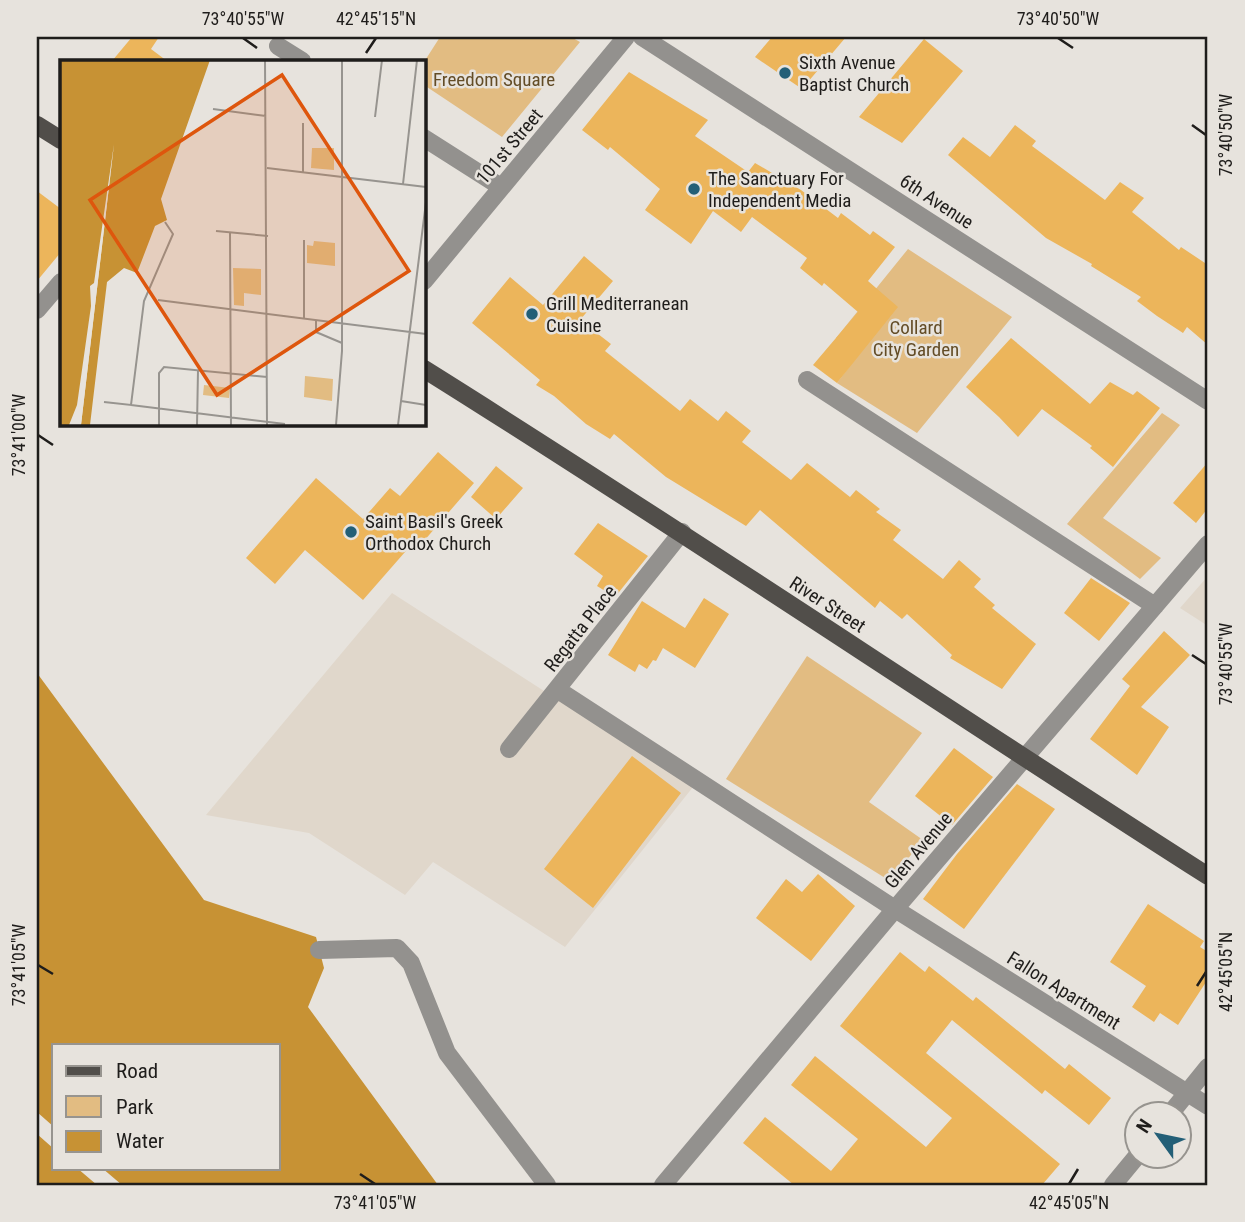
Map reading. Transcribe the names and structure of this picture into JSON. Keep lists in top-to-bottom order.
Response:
{
  "streets": {
    "main road": ["River Street"],
    "street": [
      "101st Street",
      "6th Avenue",
      "Regatta Place",
      "Glen Avenue",
      "Fallon Apartment"
    ]
  },
  "crossings": [
    ["River Street", "Regatta Place"],
    ["River Street", "Glen Avenue"],
    ["Regatta Place", "Fallon Apartment"],
    ["Glen Avenue", "Fallon Apartment"]
  ],
  "parks": ["Freedom Square", "Collard City Garden"],
  "places": [
    "Sixth Avenue Baptist Church",
    "The Sanctuary For Independent Media",
    "Grill Mediterranean Cuisine",
    "Saint Basil's Greek Orthodox Church"
  ],
  "legend": ["Road", "Park", "Water"],
  "north": "top left",
  "coordinates": [
    "73°40'55\"W",
    "42°45'15\"N",
    "73°40'50\"W",
    "73°41'00\"W",
    "73°41'05\"W",
    "42°45'05\"N"
  ]
}
